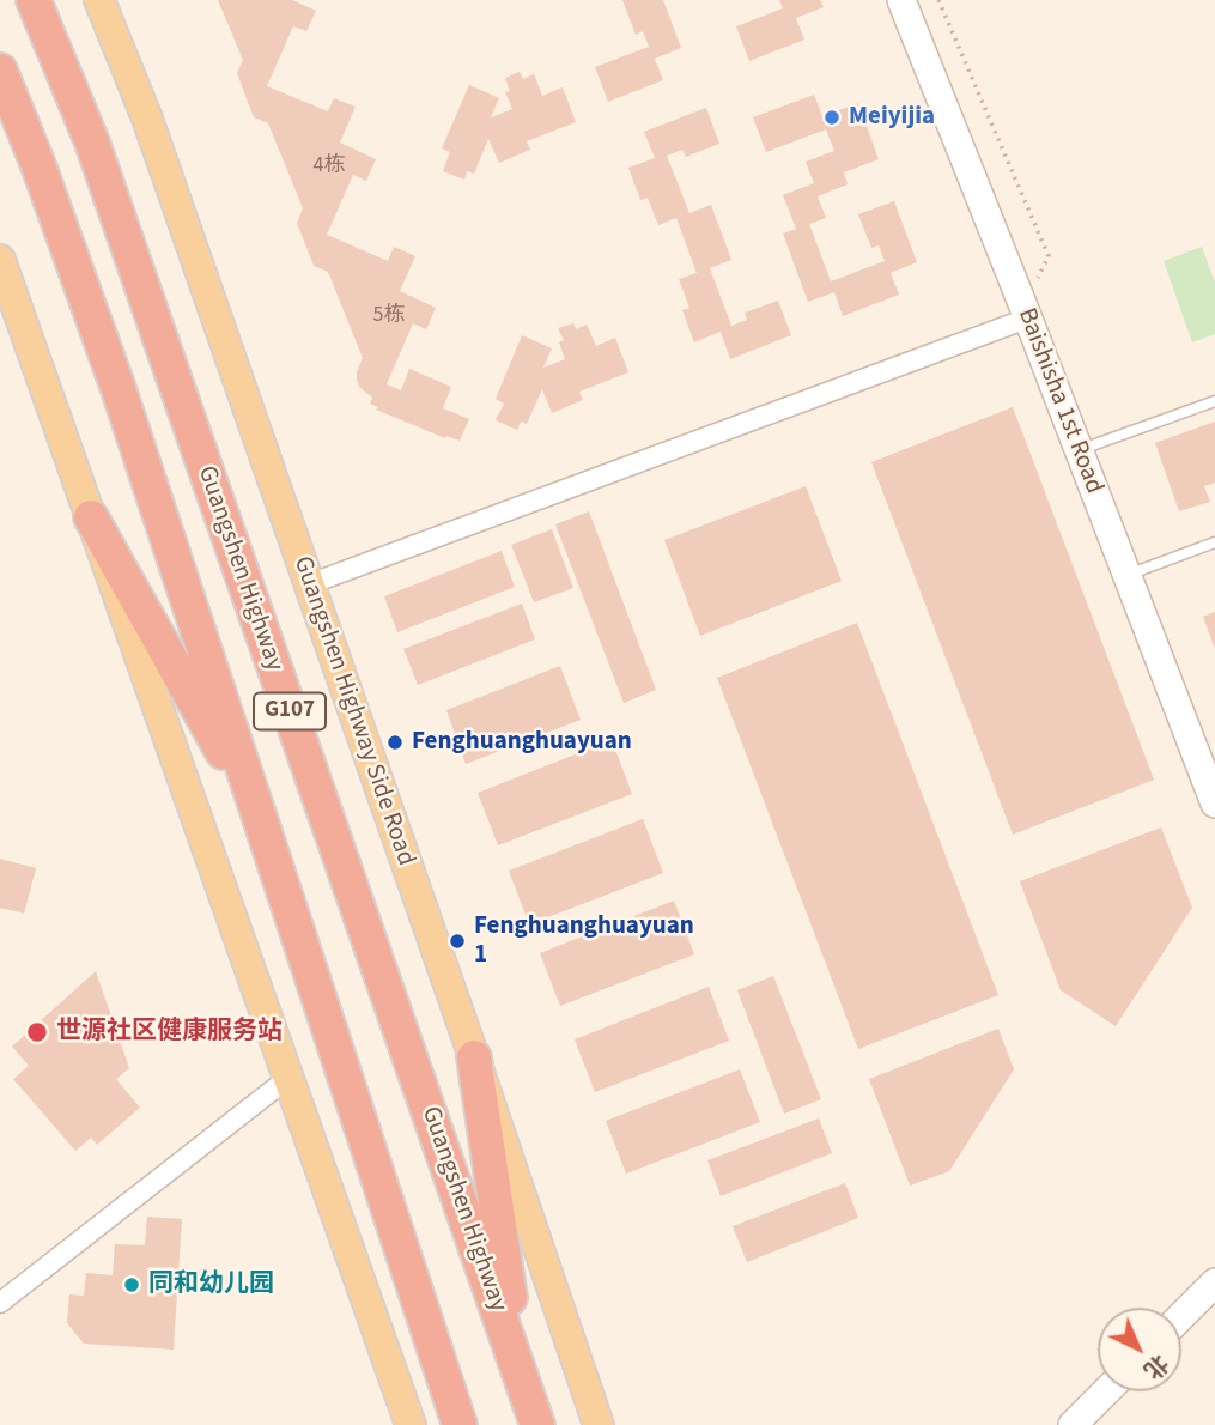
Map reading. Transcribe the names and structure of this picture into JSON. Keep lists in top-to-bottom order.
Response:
{
  "streets": {
    "highway": ["Guangshen Highway", "G107"],
    "main road": ["Guangshen Highway Side Road"],
    "street": ["Baishisha 1st Road"]
  },
  "places": [
    "Meiyijia",
    "Fenghuanghuayuan",
    "Fenghuanghuayuan 1",
    "世源社区健康服务站",
    "同和幼儿园"
  ],
  "house_numbers": ["4栋", "5栋"],
  "north": "bottom right"
}
